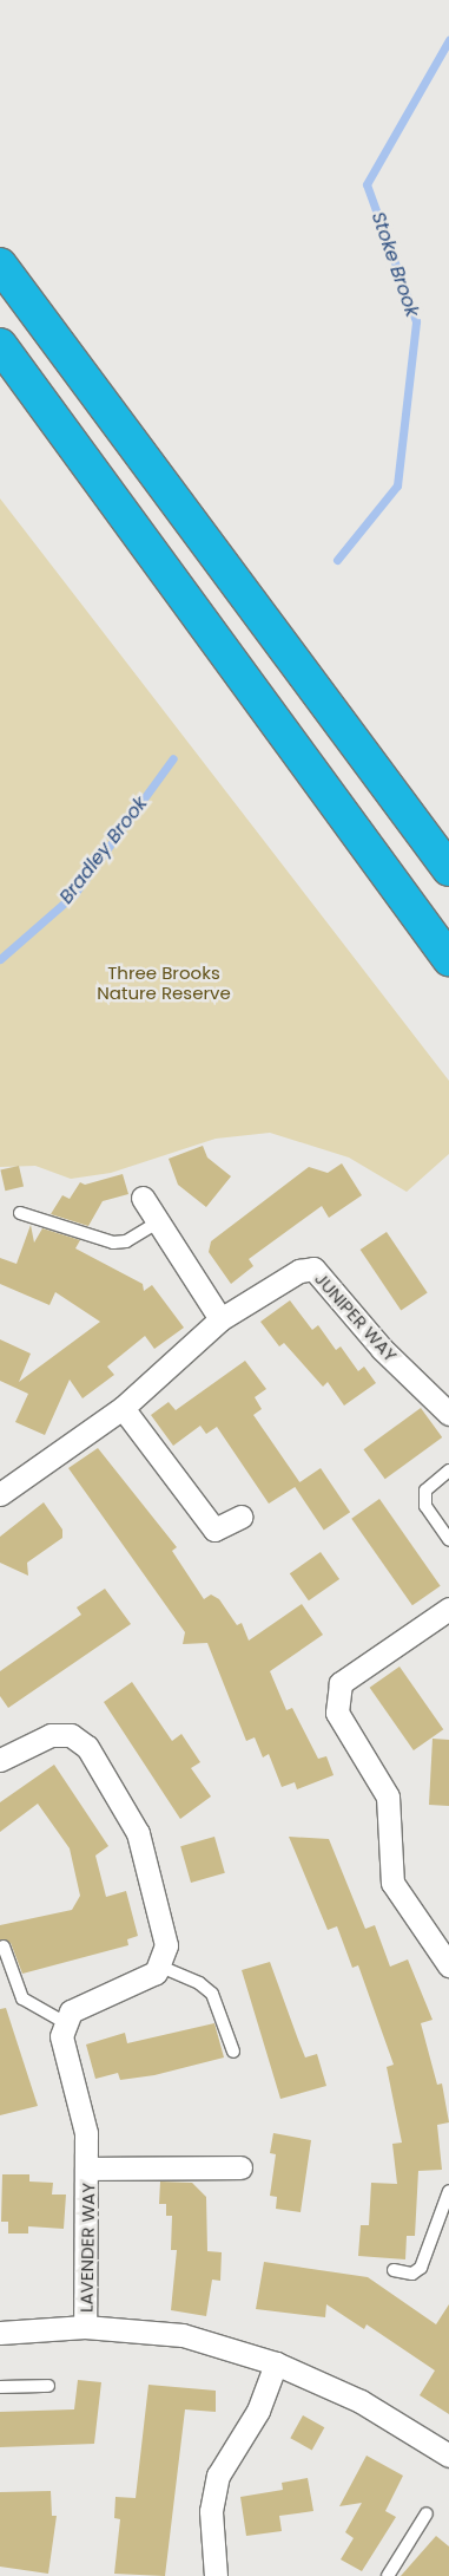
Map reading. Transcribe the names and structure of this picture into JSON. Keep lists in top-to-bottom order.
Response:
{
  "streets": {
    "street": ["JUNIPER WAY", "LAVENDER WAY"]
  },
  "water": ["Stoke Brook", "Bradley Brook"],
  "parks": ["Three Brooks Nature Reserve"]
}
